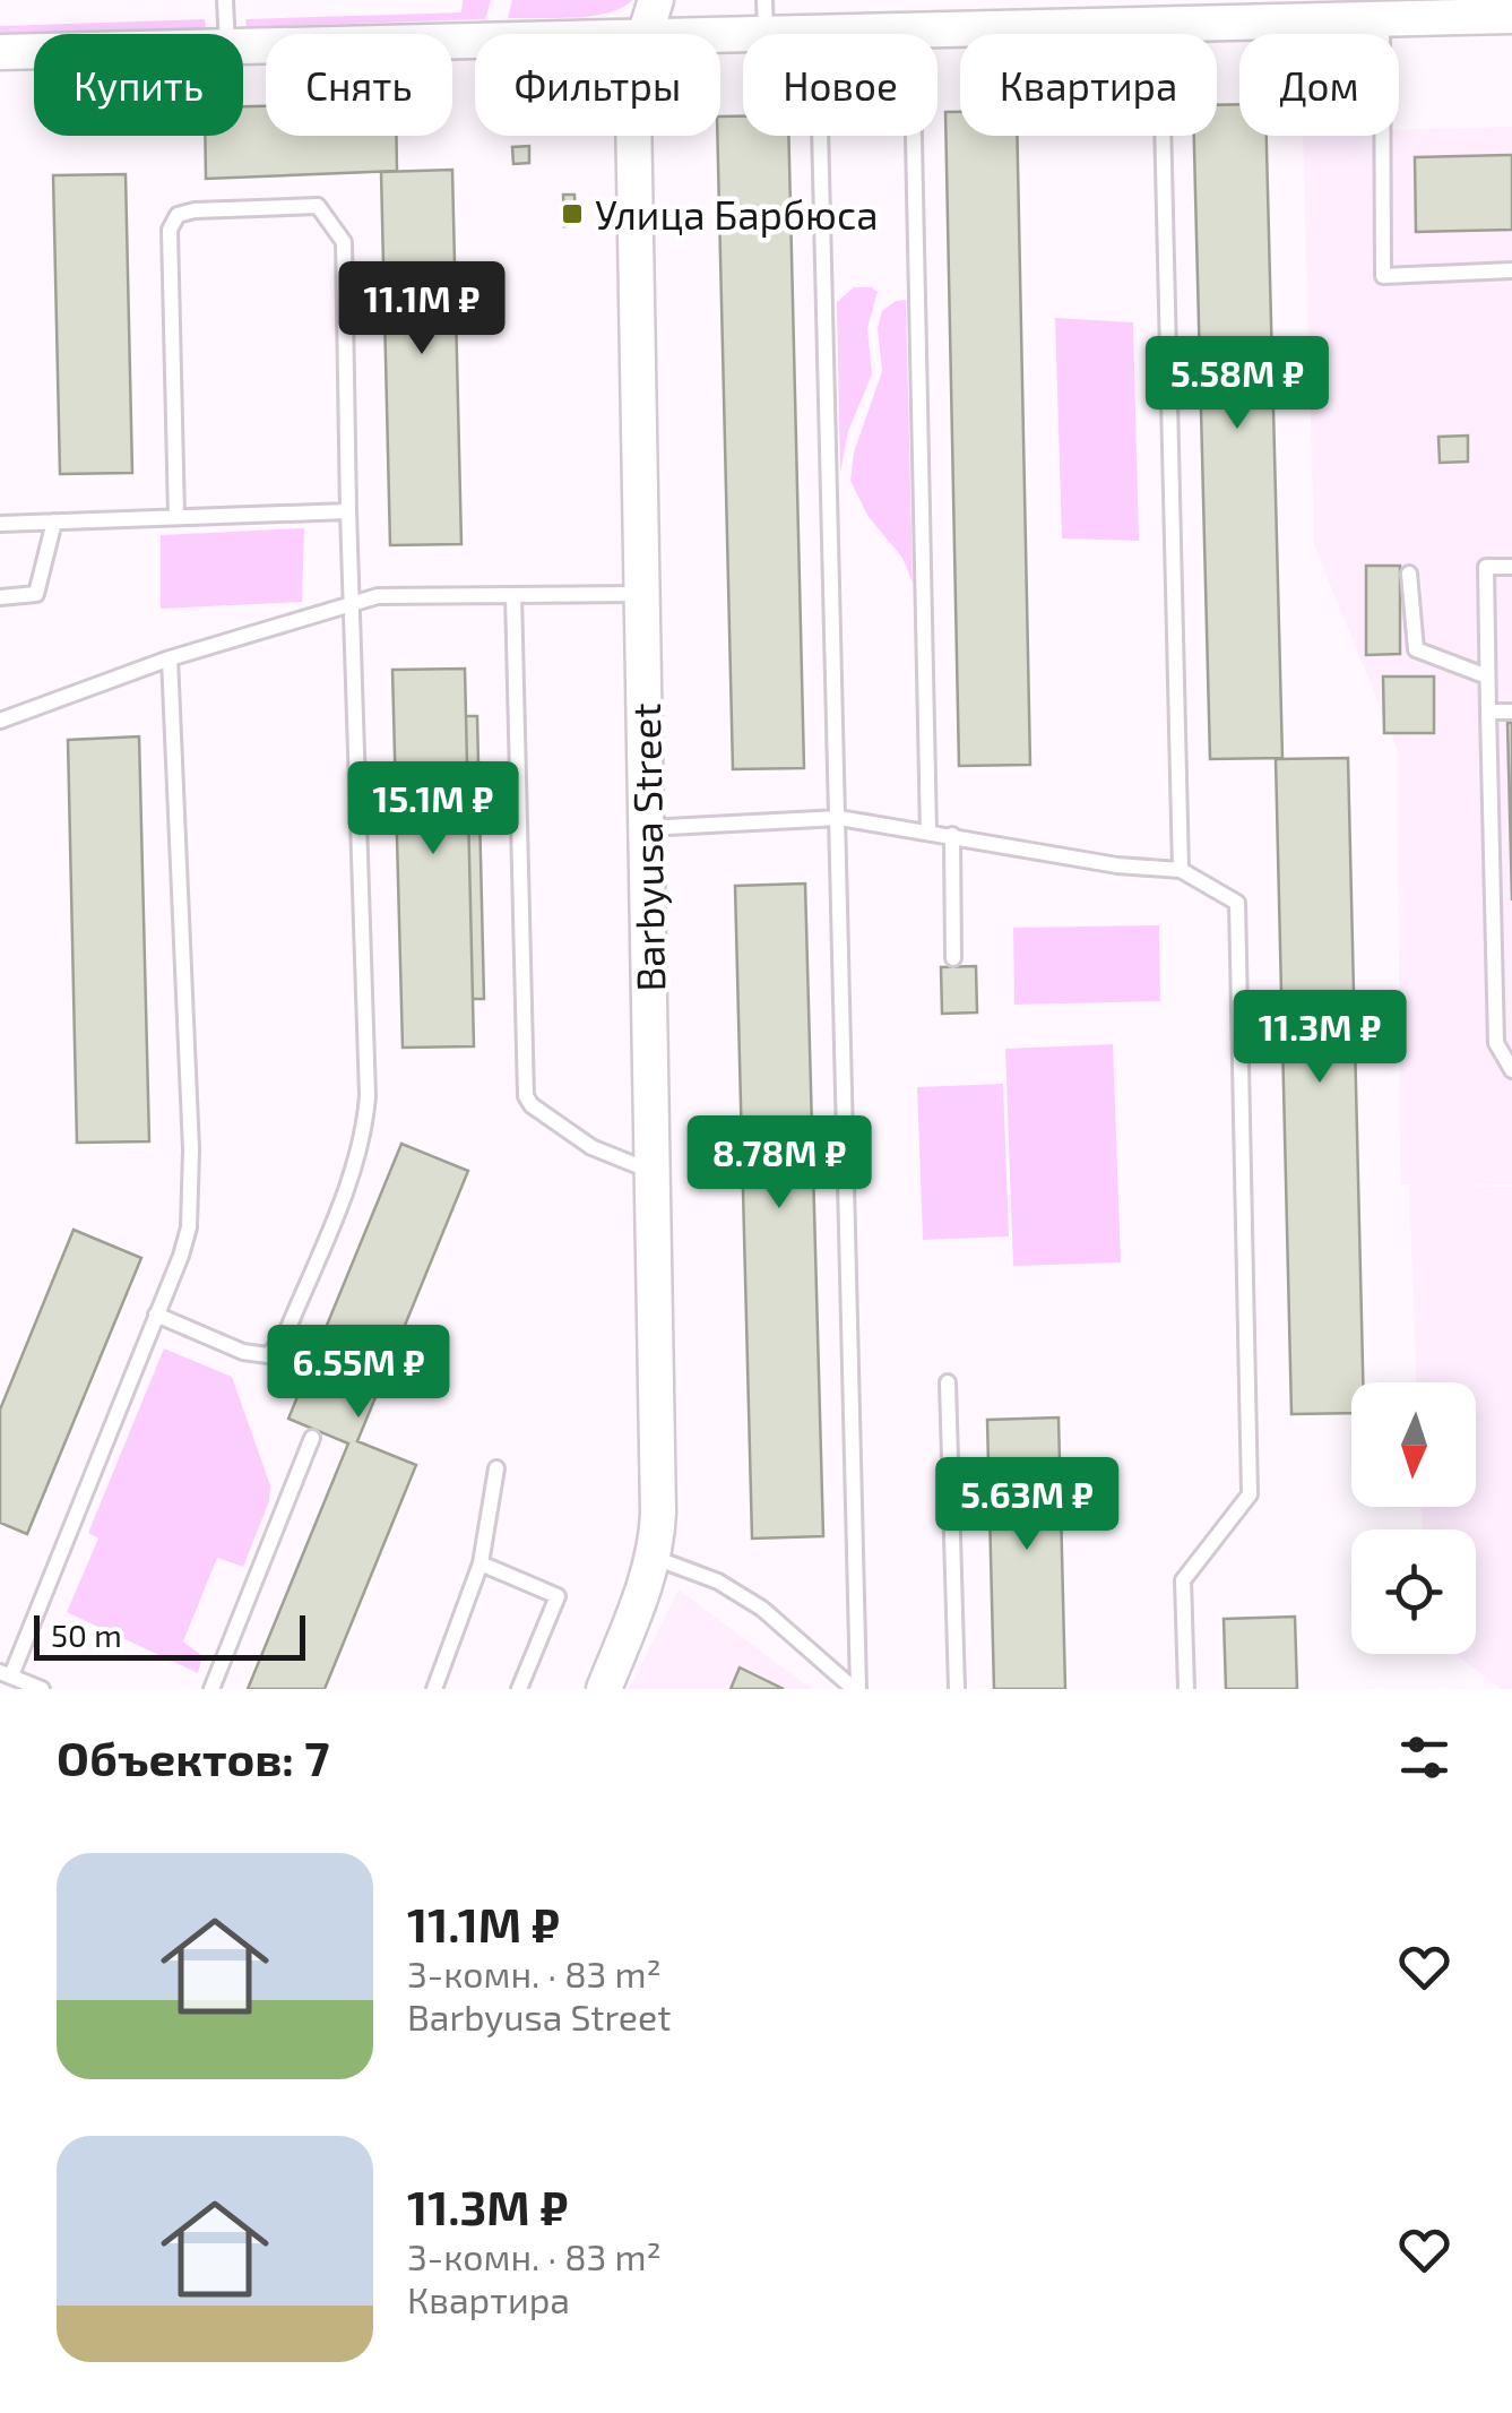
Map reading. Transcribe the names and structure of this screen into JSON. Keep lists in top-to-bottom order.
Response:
{
  "streets": {
    "street": ["Barbyusa Street"]
  },
  "places": {
    "transit": ["Улица Барбюса"]
  },
  "scale_bar": "50 m",
  "north": "bottom",
  "page": {
    "chip": [
      "Купить",
      "Снять",
      "Фильтры",
      "Новое",
      "Квартира",
      "Дом"
    ],
    "price": [
      "11.1M ₽",
      "5.58M ₽",
      "15.1M ₽",
      "11.3M ₽",
      "8.78M ₽",
      "6.55M ₽",
      "5.63M ₽"
    ],
    "scale": "50 m",
    "heading": "Объектов: 7",
    "list": [
      {
        "name": "11.1M ₽",
        "note": "3-комн. · 83 m² · Barbyusa Street"
      },
      {
        "name": "11.3M ₽",
        "note": "3-комн. · 83 m² · Квартира"
      }
    ]
  }
}
